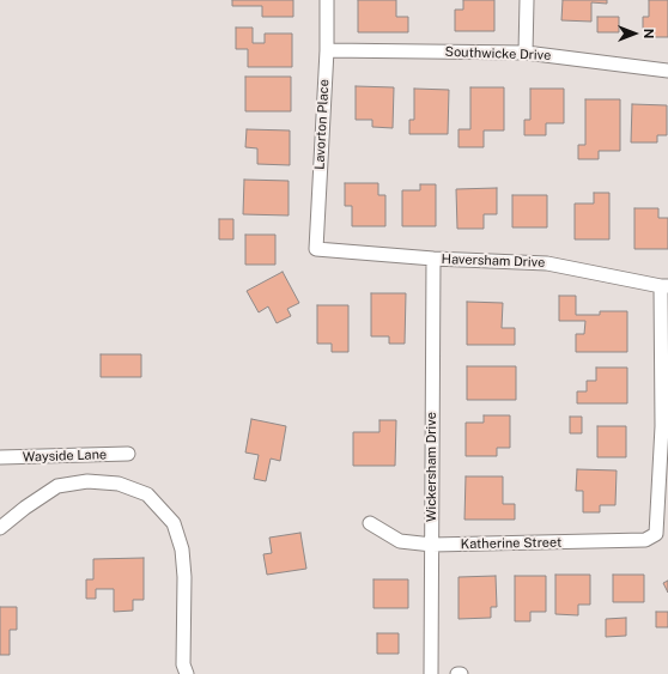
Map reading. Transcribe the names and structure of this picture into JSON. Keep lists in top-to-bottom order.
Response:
{
  "streets": {
    "street": [
      "Southwicke Drive",
      "Lavorton Place",
      "Haversham Drive",
      "Wayside Lane",
      "Wickersham Drive",
      "Katherine Street"
    ]
  },
  "crossings": [
    ["Southwicke Drive", "Lavorton Place"],
    ["Lavorton Place", "Haversham Drive"],
    ["Haversham Drive", "Wickersham Drive"],
    ["Haversham Drive", "Katherine Street"],
    ["Wickersham Drive", "Katherine Street"]
  ],
  "north": "right"
}
